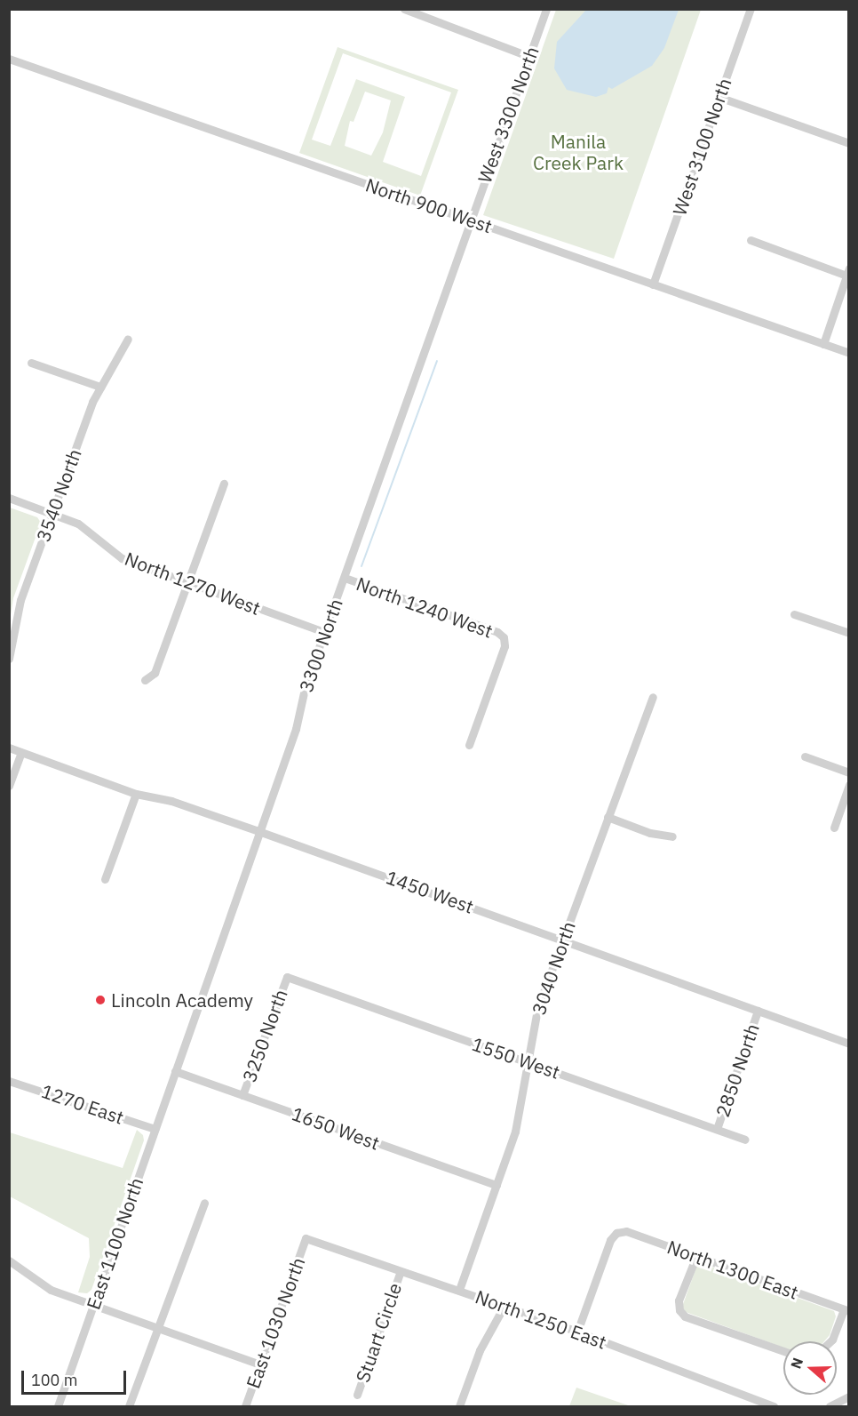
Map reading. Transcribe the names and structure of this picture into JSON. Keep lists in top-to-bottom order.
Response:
{
  "streets": {
    "street": [
      "West 3300 North",
      "West 3100 North",
      "North 900 West",
      "3540 North",
      "North 1270 West",
      "North 1240 West",
      "3300 North",
      "1450 West",
      "3040 North",
      "3250 North",
      "1550 West",
      "2850 North",
      "1270 East",
      "1650 West",
      "East 1100 North",
      "North 1300 East",
      "North 1250 East",
      "East 1030 North",
      "Stuart Circle"
    ]
  },
  "crossings": [
    ["West 3300 North", "North 900 West"],
    ["West 3300 North", "3300 North"],
    ["West 3100 North", "North 900 West"],
    ["North 900 West", "3300 North"],
    ["3540 North", "North 1270 West"],
    ["North 1270 West", "3300 North"],
    ["North 1240 West", "3300 North"],
    ["3300 North", "1450 West"],
    ["3300 North", "1650 West"],
    ["3300 North", "East 1100 North"],
    ["1450 West", "3040 North"],
    ["1450 West", "2850 North"],
    ["3040 North", "1550 West"],
    ["3040 North", "1650 West"],
    ["3040 North", "North 1250 East"],
    ["3250 North", "1550 West"],
    ["3250 North", "1650 West"],
    ["1550 West", "2850 North"],
    ["1270 East", "East 1100 North"],
    ["1650 West", "East 1100 North"],
    ["North 1300 East", "North 1250 East"],
    ["North 1250 East", "East 1030 North"],
    ["North 1250 East", "Stuart Circle"]
  ],
  "parks": ["Manila Creek Park"],
  "places": ["Lincoln Academy"],
  "scale_bar": "100 m",
  "north": "left"
}
